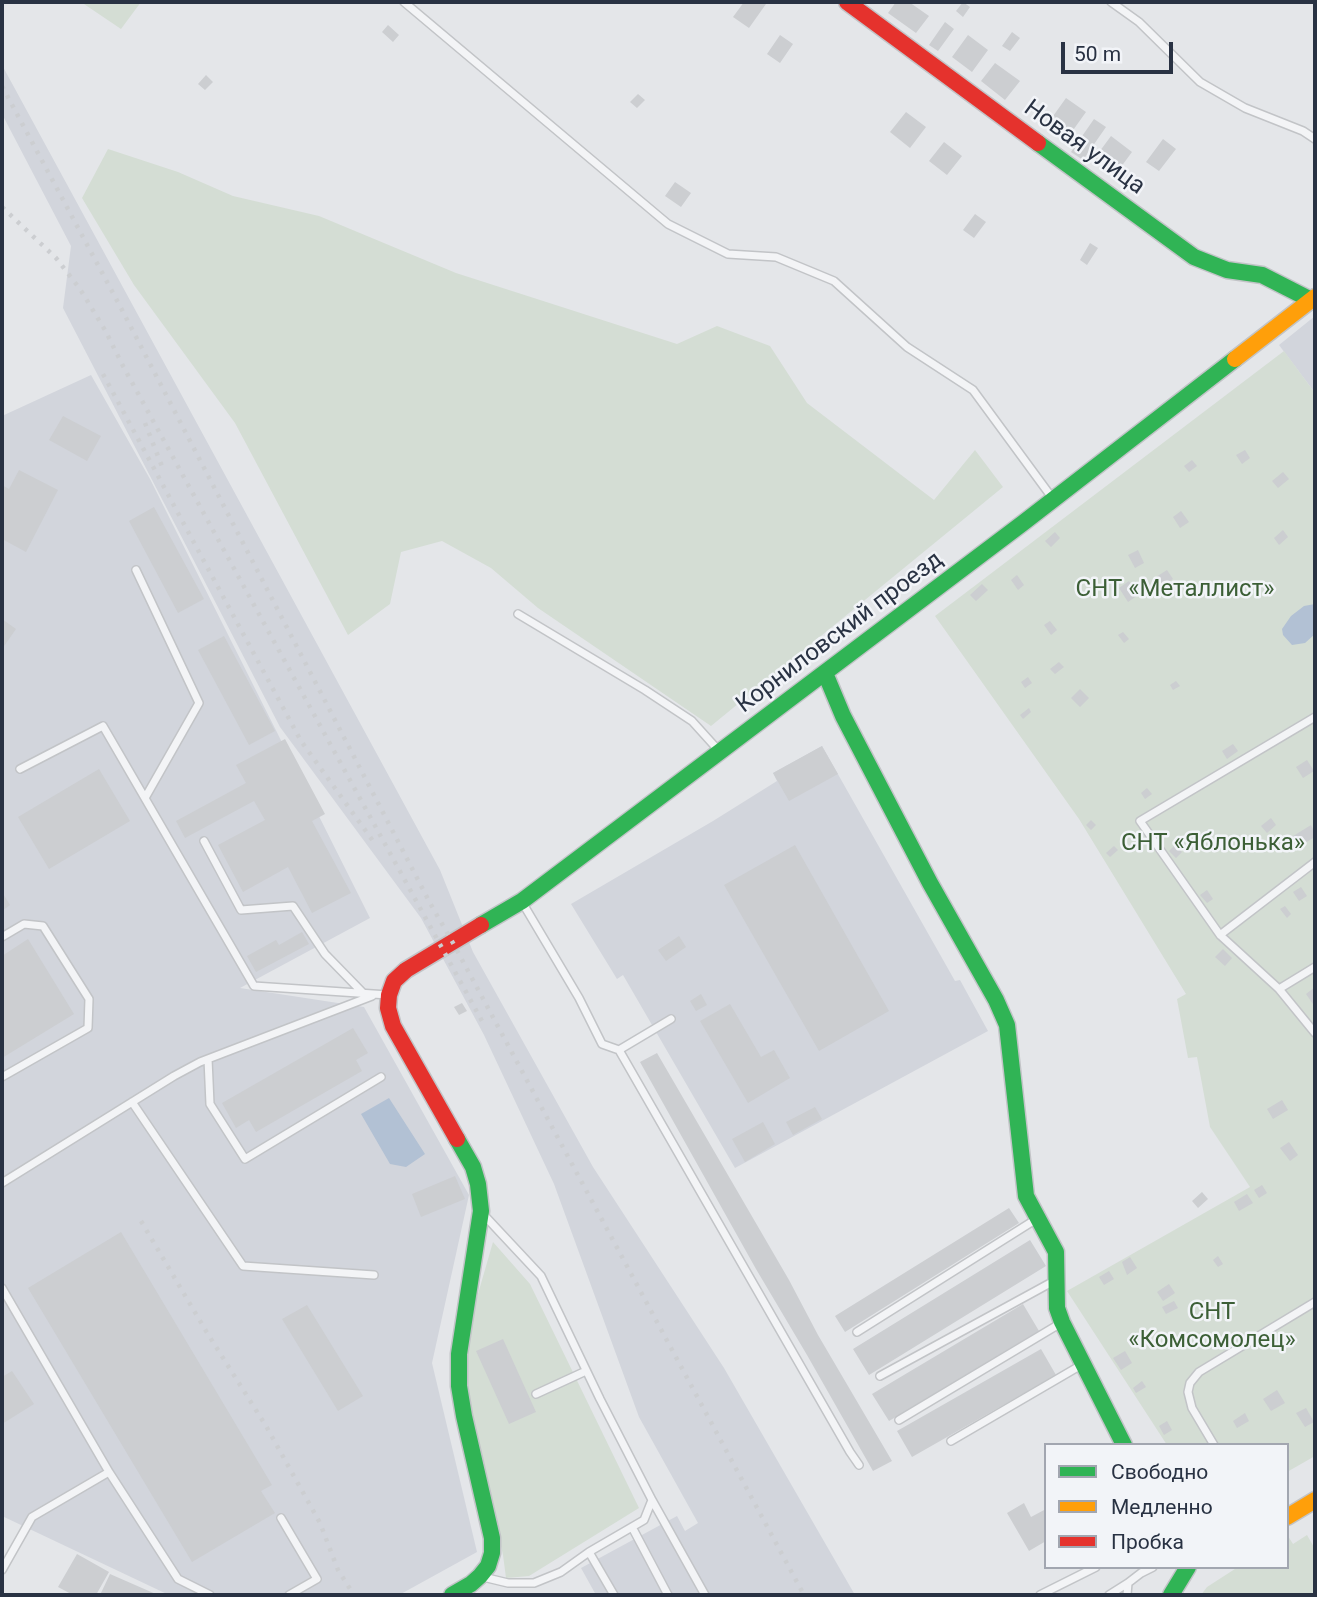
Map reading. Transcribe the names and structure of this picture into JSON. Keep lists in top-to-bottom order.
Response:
{
  "streets": {
    "street": ["Новая улица", "Корниловский проезд"]
  },
  "crossings": [
    ["Новая улица", "Корниловский проезд"]
  ],
  "parks": ["СНТ «Металлист»", "СНТ «Яблонька»", "СНТ «Комсомолец»"],
  "legend": ["Свободно", "Медленно", "Пробка"],
  "scale_bar": "50 m"
}
